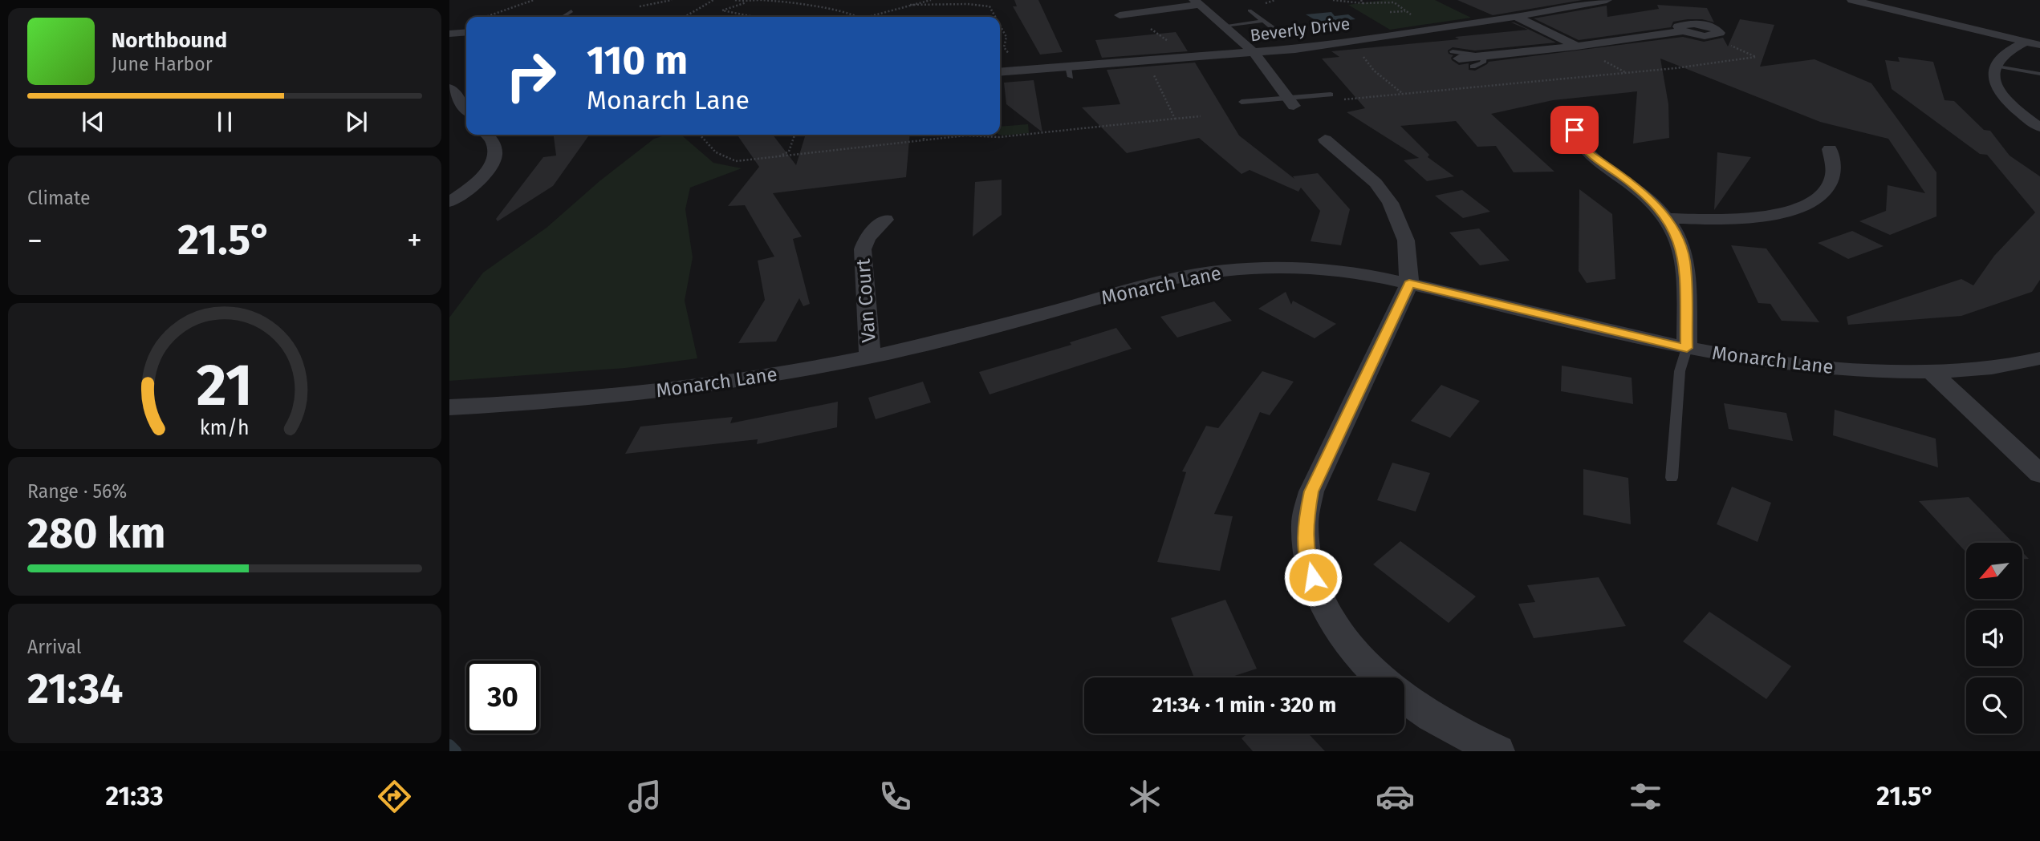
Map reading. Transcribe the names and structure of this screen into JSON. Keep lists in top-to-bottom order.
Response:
{
  "streets": {
    "street": ["Beverly Drive", "Monarch Lane", "Van Court"]
  },
  "crossings": [
    ["Monarch Lane", "Van Court"]
  ],
  "north": "bottom left",
  "page": {
    "turn": ["110 m", "Monarch Lane"],
    "song": ["Northbound", "June Harbor"],
    "tile": [
      "Climate",
      ["Range · 56%", "280 km"],
      ["Arrival", "21:34"]
    ],
    "heat": ["−", "21.5°", "+"],
    "limit": "30",
    "trip": "21:34 · 1 min · 320 m",
    "tabs": ["21:33", "21.5°"],
    "gauge": ["21", "km/h"]
  }
}
